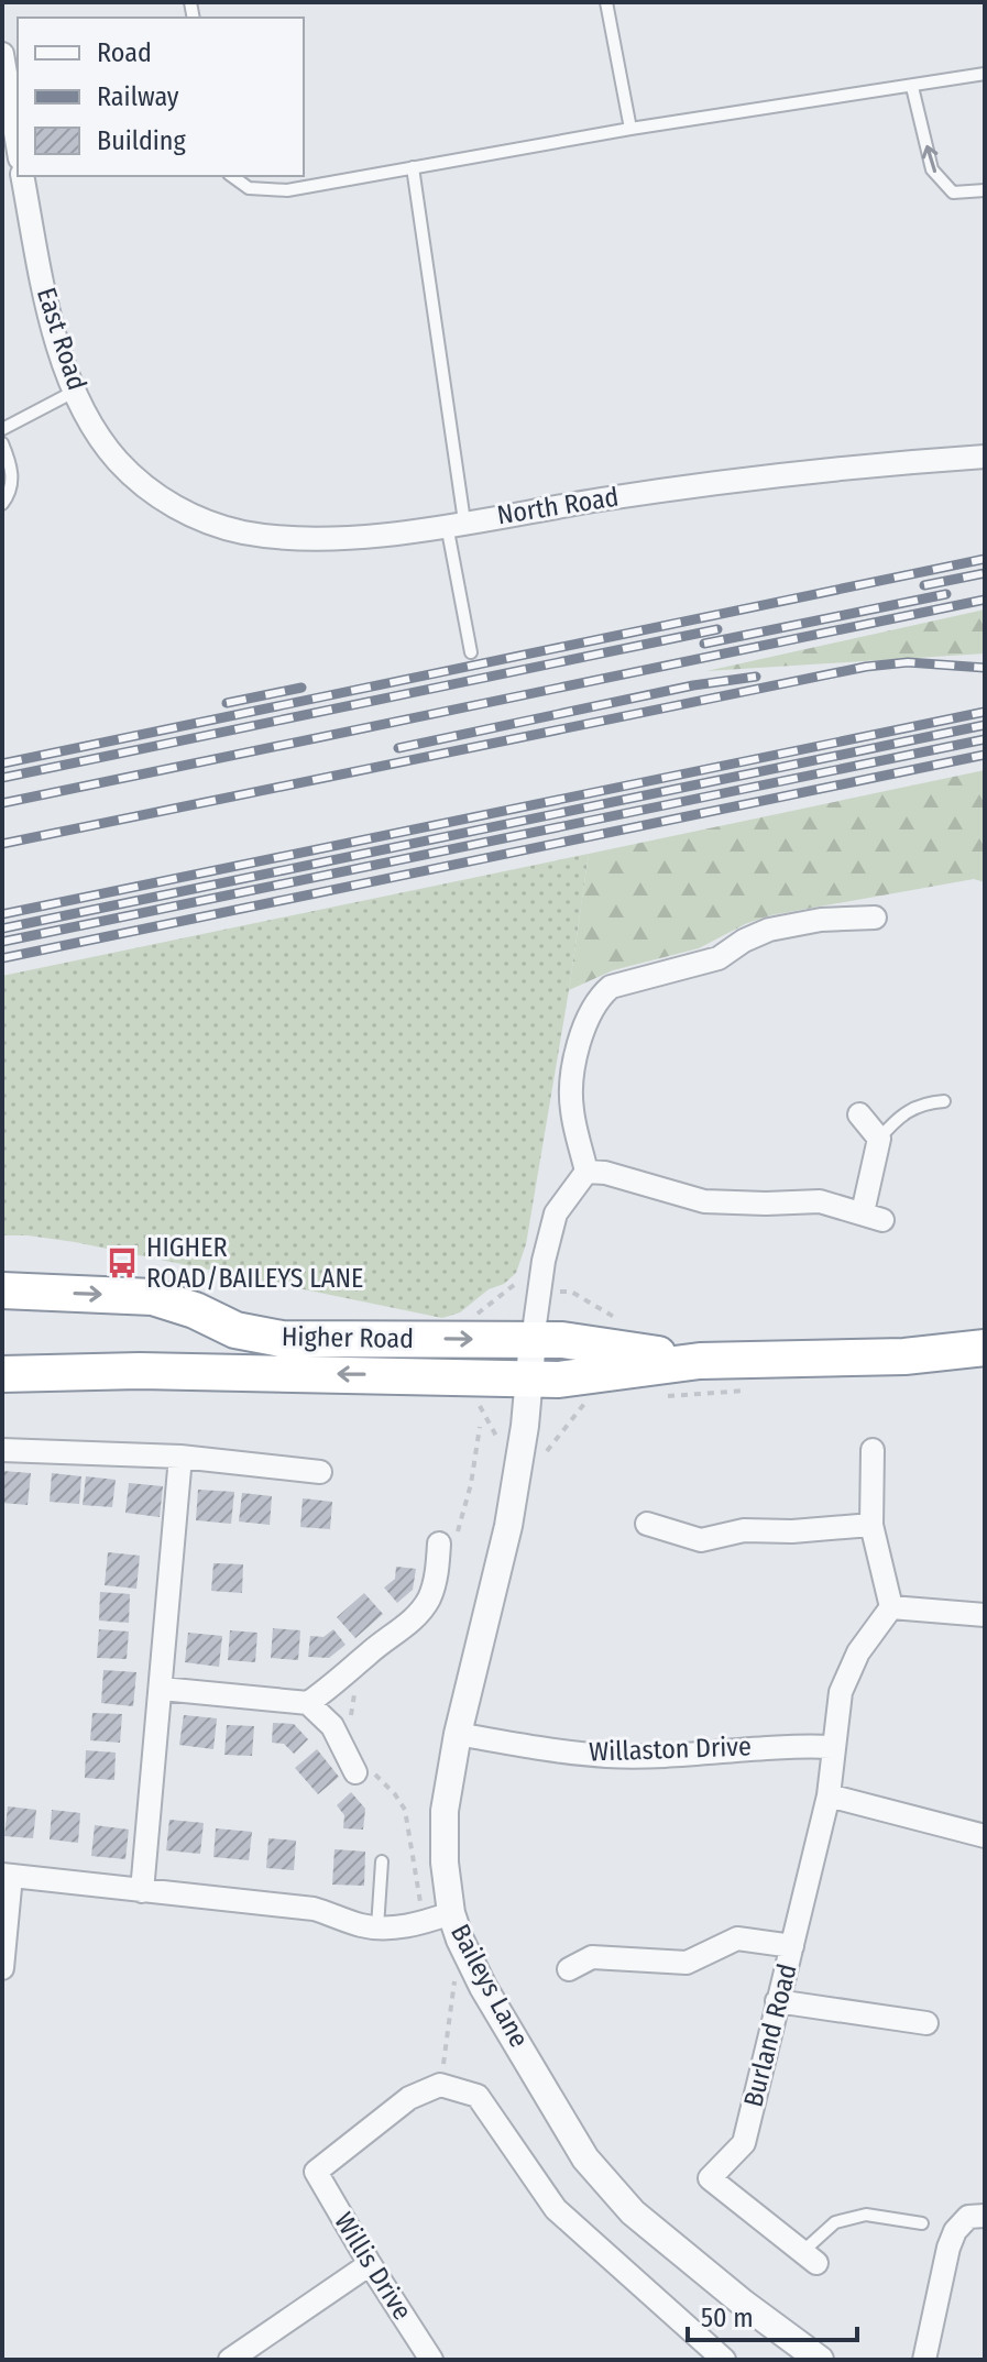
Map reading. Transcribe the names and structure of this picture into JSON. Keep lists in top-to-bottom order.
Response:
{
  "streets": {
    "highway": ["Higher Road"],
    "street": [
      "East Road",
      "North Road",
      "Willaston Drive",
      "Baileys Lane",
      "Burland Road",
      "Willis Drive"
    ]
  },
  "crossings": [
    ["East Road", "North Road"],
    ["Higher Road", "Baileys Lane"],
    ["Willaston Drive", "Baileys Lane"],
    ["Willaston Drive", "Burland Road"]
  ],
  "places": {
    "bus stop": ["HIGHER ROAD/BAILEYS LANE"]
  },
  "legend": ["Road", "Railway", "Building"],
  "scale_bar": "50 m"
}
